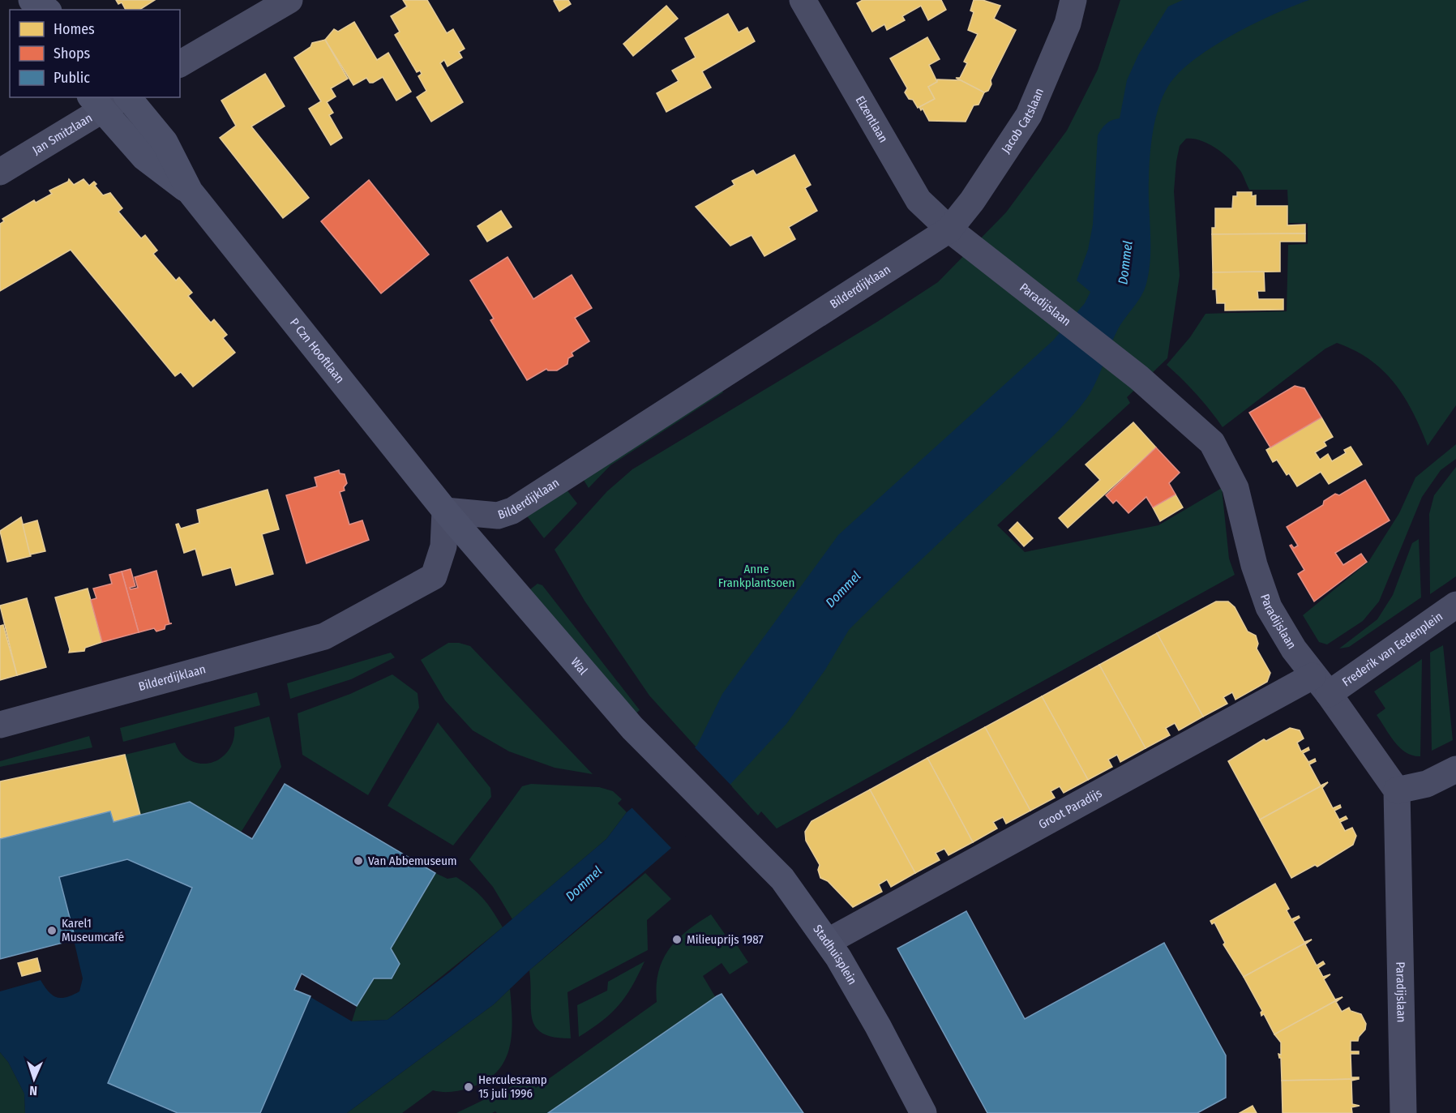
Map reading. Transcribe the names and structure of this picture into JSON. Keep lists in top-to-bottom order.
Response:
{
  "streets": {
    "street": [
      "Elzentlaan",
      "Jacob Catslaan",
      "Jan Smitzlaan",
      "Bilderdijklaan",
      "Paradijslaan",
      "P Czn Hooftlaan",
      "Frederik van Eedenplein",
      "Wal",
      "Groot Paradijs",
      "Stadhuisplein"
    ]
  },
  "crossings": [
    ["Elzentlaan", "Jacob Catslaan"],
    ["Elzentlaan", "Bilderdijklaan"],
    ["Elzentlaan", "Paradijslaan"],
    ["Jacob Catslaan", "Bilderdijklaan"],
    ["Jacob Catslaan", "Paradijslaan"],
    ["Jan Smitzlaan", "P Czn Hooftlaan"],
    ["Bilderdijklaan", "Paradijslaan"],
    ["Bilderdijklaan", "P Czn Hooftlaan"],
    ["Bilderdijklaan", "Wal"],
    ["Paradijslaan", "Frederik van Eedenplein"],
    ["Paradijslaan", "Groot Paradijs"],
    ["P Czn Hooftlaan", "Wal"],
    ["Frederik van Eedenplein", "Groot Paradijs"],
    ["Wal", "Stadhuisplein"],
    ["Groot Paradijs", "Stadhuisplein"]
  ],
  "water": ["Dommel"],
  "parks": ["Anne Frankplantsoen"],
  "places": [
    "Van Abbemuseum",
    "Karel1 Museumcafé",
    "Milieuprijs 1987",
    "Herculesramp 15 juli 1996"
  ],
  "legend": ["Homes", "Shops", "Public"],
  "north": "bottom"
}
